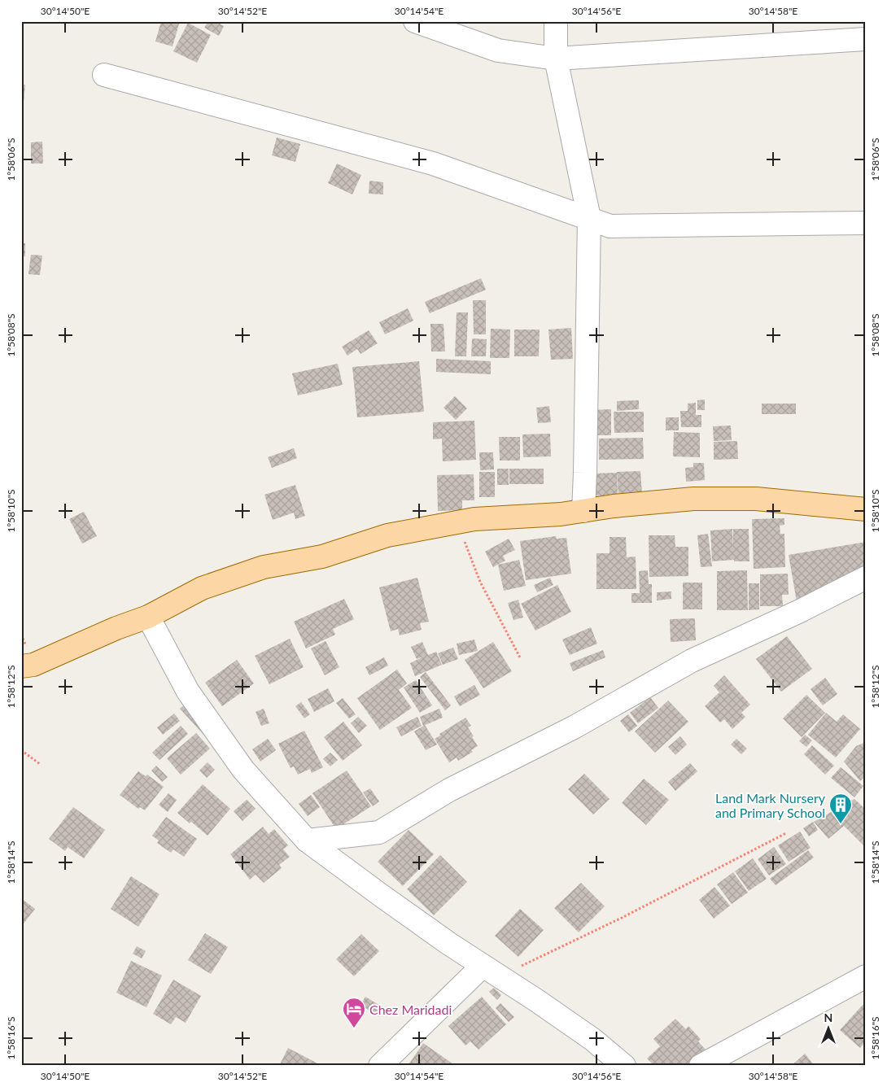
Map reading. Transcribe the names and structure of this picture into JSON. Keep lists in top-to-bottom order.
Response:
{
  "places": {
    "building": ["Land Mark Nursery and Primary School"],
    "hotel": ["Chez Maridadi"]
  },
  "north": "top",
  "coordinates": [
    "30°14'50\"E",
    "30°14'52\"E",
    "30°14'54\"E",
    "30°14'56\"E",
    "30°14'58\"E",
    "1°58'06\"S",
    "1°58'08\"S",
    "1°58'10\"S",
    "1°58'12\"S",
    "1°58'14\"S",
    "1°58'16\"S"
  ]
}
